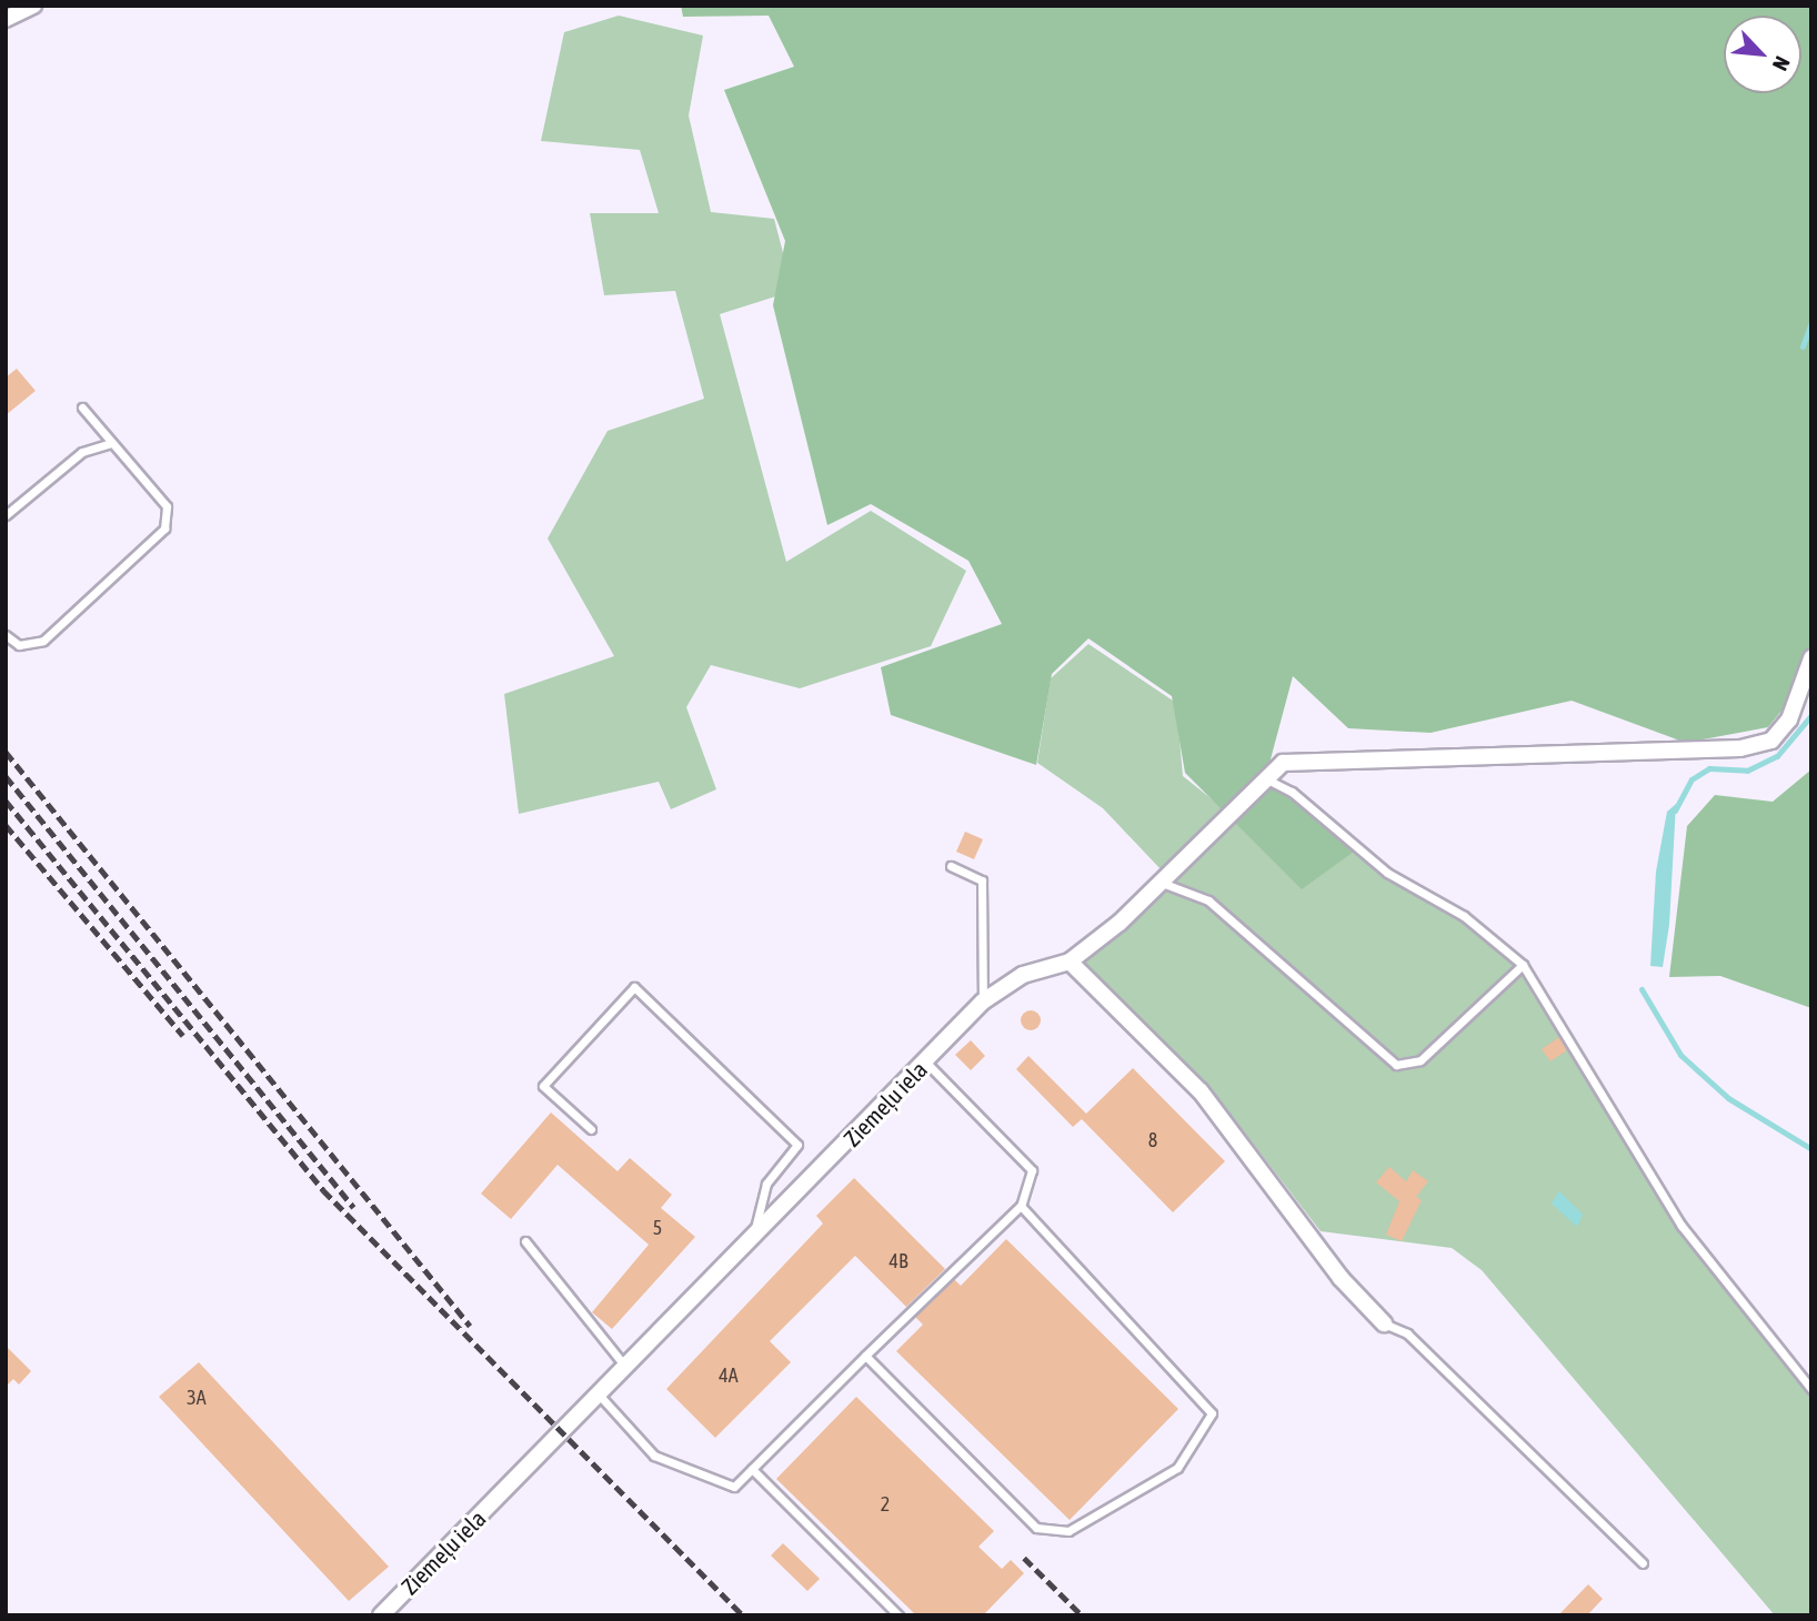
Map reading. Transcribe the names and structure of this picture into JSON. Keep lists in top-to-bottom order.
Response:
{
  "streets": {
    "street": ["Ziemeļu iela"]
  },
  "house_numbers": [
    "8",
    "5",
    "4B",
    "4A",
    "3A",
    "2"
  ],
  "north": "bottom right"
}
